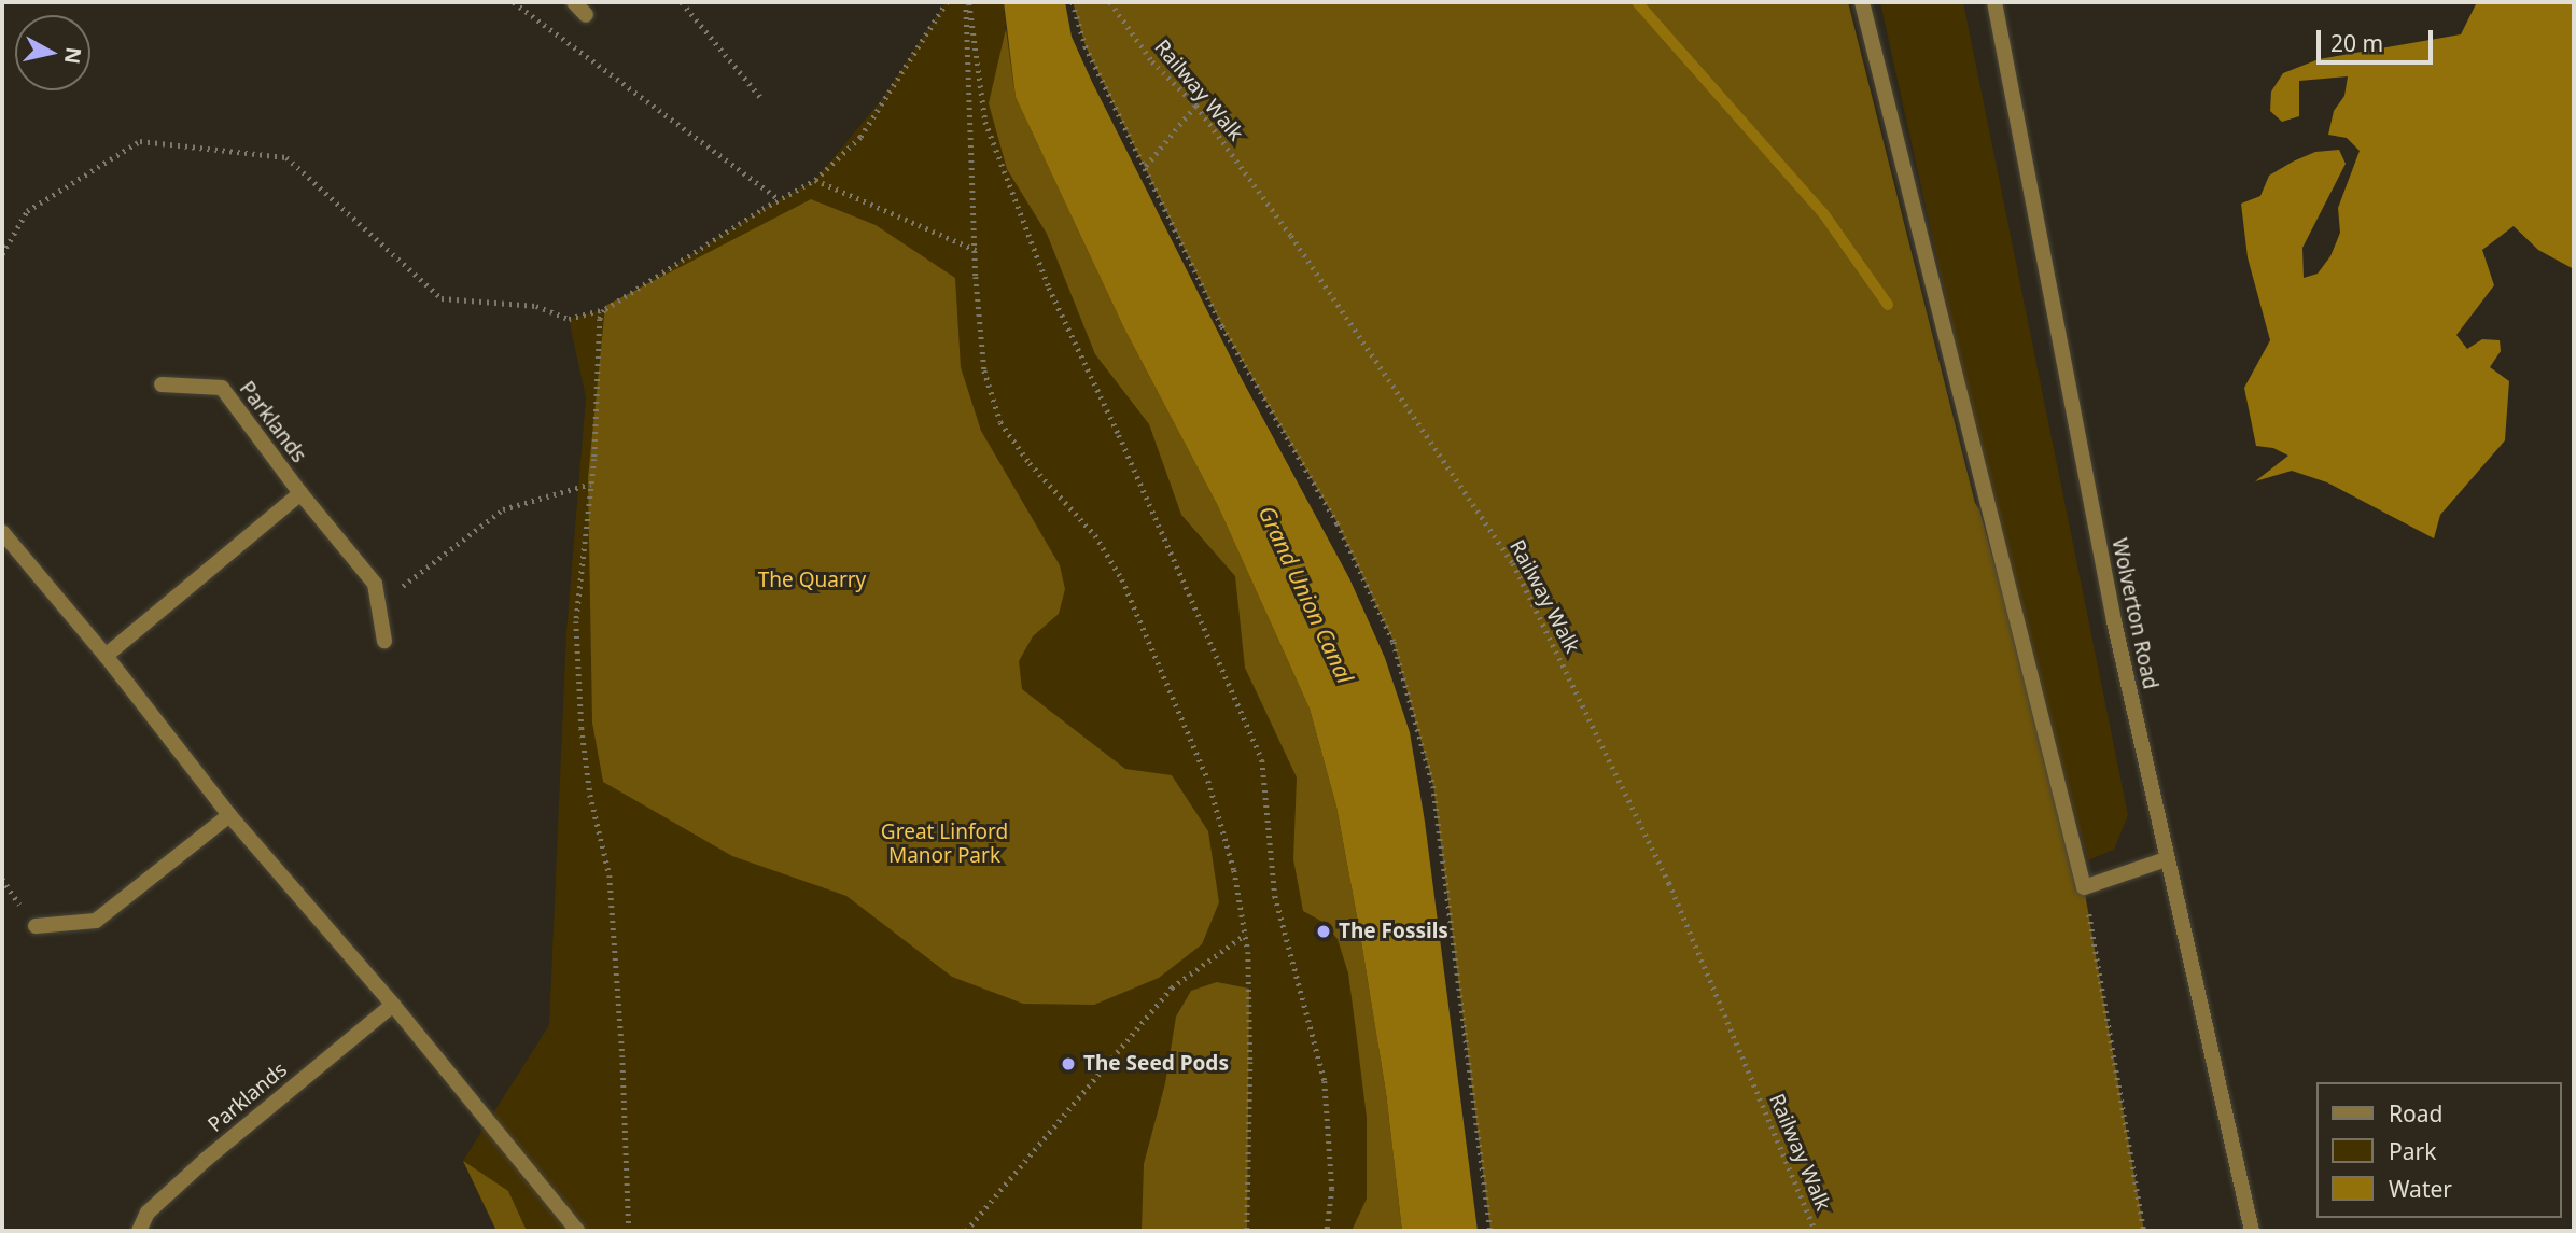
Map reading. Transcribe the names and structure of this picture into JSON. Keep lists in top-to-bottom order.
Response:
{
  "streets": {
    "street": ["Parklands", "Wolverton Road"],
    "path": ["Railway Walk"]
  },
  "water": ["Grand Union Canal"],
  "parks": ["The Quarry", "Great Linford Manor Park"],
  "places": ["The Fossils", "The Seed Pods"],
  "legend": ["Road", "Park", "Water"],
  "scale_bar": "20 m",
  "north": "right"
}
